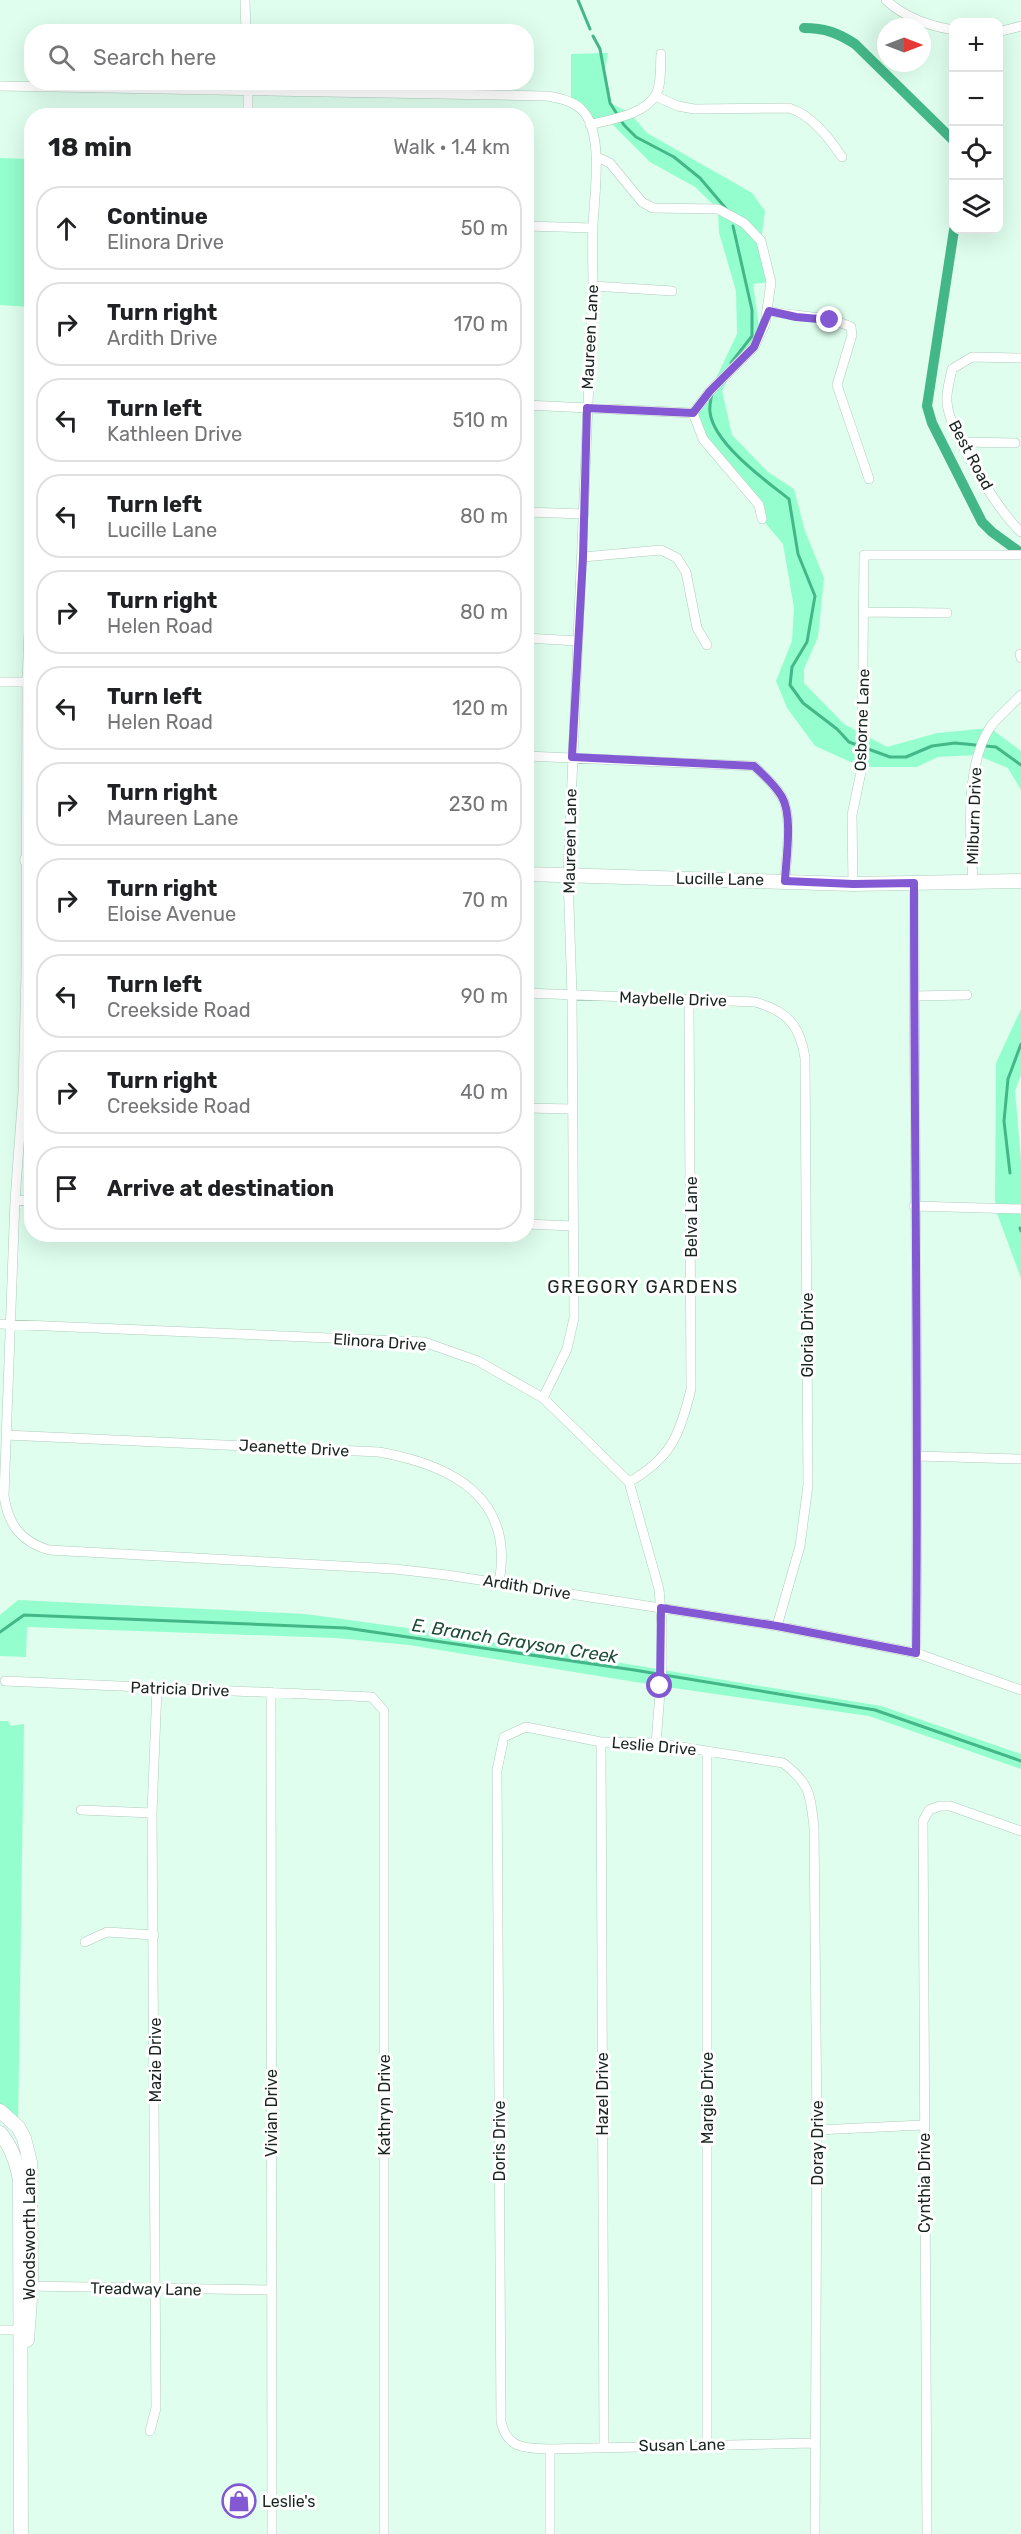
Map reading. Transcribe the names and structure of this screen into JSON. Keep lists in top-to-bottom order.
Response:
{
  "streets": {
    "street": [
      "Maureen Lane",
      "Best Road",
      "Osborne Lane",
      "Milburn Drive",
      "Lucille Lane",
      "Maybelle Drive",
      "Belva Lane",
      "Gloria Drive",
      "Elinora Drive",
      "Jeanette Drive",
      "Ardith Drive",
      "Patricia Drive",
      "Leslie Drive",
      "Mazie Drive",
      "Hazel Drive",
      "Margie Drive",
      "Kathryn Drive",
      "Vivian Drive",
      "Doris Drive",
      "Doray Drive",
      "Cynthia Drive",
      "Woodsworth Lane",
      "Treadway Lane",
      "Susan Lane"
    ]
  },
  "crossings": [
    ["Maureen Lane", "Lucille Lane"],
    ["Maureen Lane", "Maybelle Drive"],
    ["Maureen Lane", "Elinora Drive"],
    ["Osborne Lane", "Lucille Lane"],
    ["Milburn Drive", "Lucille Lane"],
    ["Maybelle Drive", "Belva Lane"],
    ["Maybelle Drive", "Gloria Drive"],
    ["Belva Lane", "Elinora Drive"],
    ["Gloria Drive", "Ardith Drive"],
    ["Elinora Drive", "Ardith Drive"],
    ["Elinora Drive", "Leslie Drive"],
    ["Jeanette Drive", "Ardith Drive"],
    ["Patricia Drive", "Mazie Drive"],
    ["Patricia Drive", "Kathryn Drive"],
    ["Patricia Drive", "Vivian Drive"],
    ["Leslie Drive", "Hazel Drive"],
    ["Leslie Drive", "Margie Drive"],
    ["Leslie Drive", "Doris Drive"],
    ["Leslie Drive", "Doray Drive"],
    ["Mazie Drive", "Treadway Lane"],
    ["Hazel Drive", "Susan Lane"],
    ["Margie Drive", "Susan Lane"],
    ["Vivian Drive", "Treadway Lane"],
    ["Doris Drive", "Susan Lane"],
    ["Doray Drive", "Susan Lane"],
    ["Woodsworth Lane", "Treadway Lane"]
  ],
  "districts": ["GREGORY GARDENS"],
  "water": ["E. Branch Grayson Creek"],
  "places": {
    "shop": ["Leslie's"]
  },
  "north": "right",
  "page": {
    "map_buttons": ["+", "−"],
    "search": "Search here",
    "heading": ["18 min", "Walk · 1.4 km"],
    "list": [
      ["Continue", "Elinora Drive", "50 m"],
      ["Turn right", "Ardith Drive", "170 m"],
      ["Turn left", "Kathleen Drive", "510 m"],
      ["Turn left", "Lucille Lane", "80 m"],
      ["Turn right", "Helen Road", "80 m"],
      ["Turn left", "Helen Road", "120 m"],
      ["Turn right", "Maureen Lane", "230 m"],
      ["Turn right", "Eloise Avenue", "70 m"],
      ["Turn left", "Creekside Road", "90 m"],
      ["Turn right", "Creekside Road", "40 m"],
      "Arrive at destination"
    ]
  }
}
